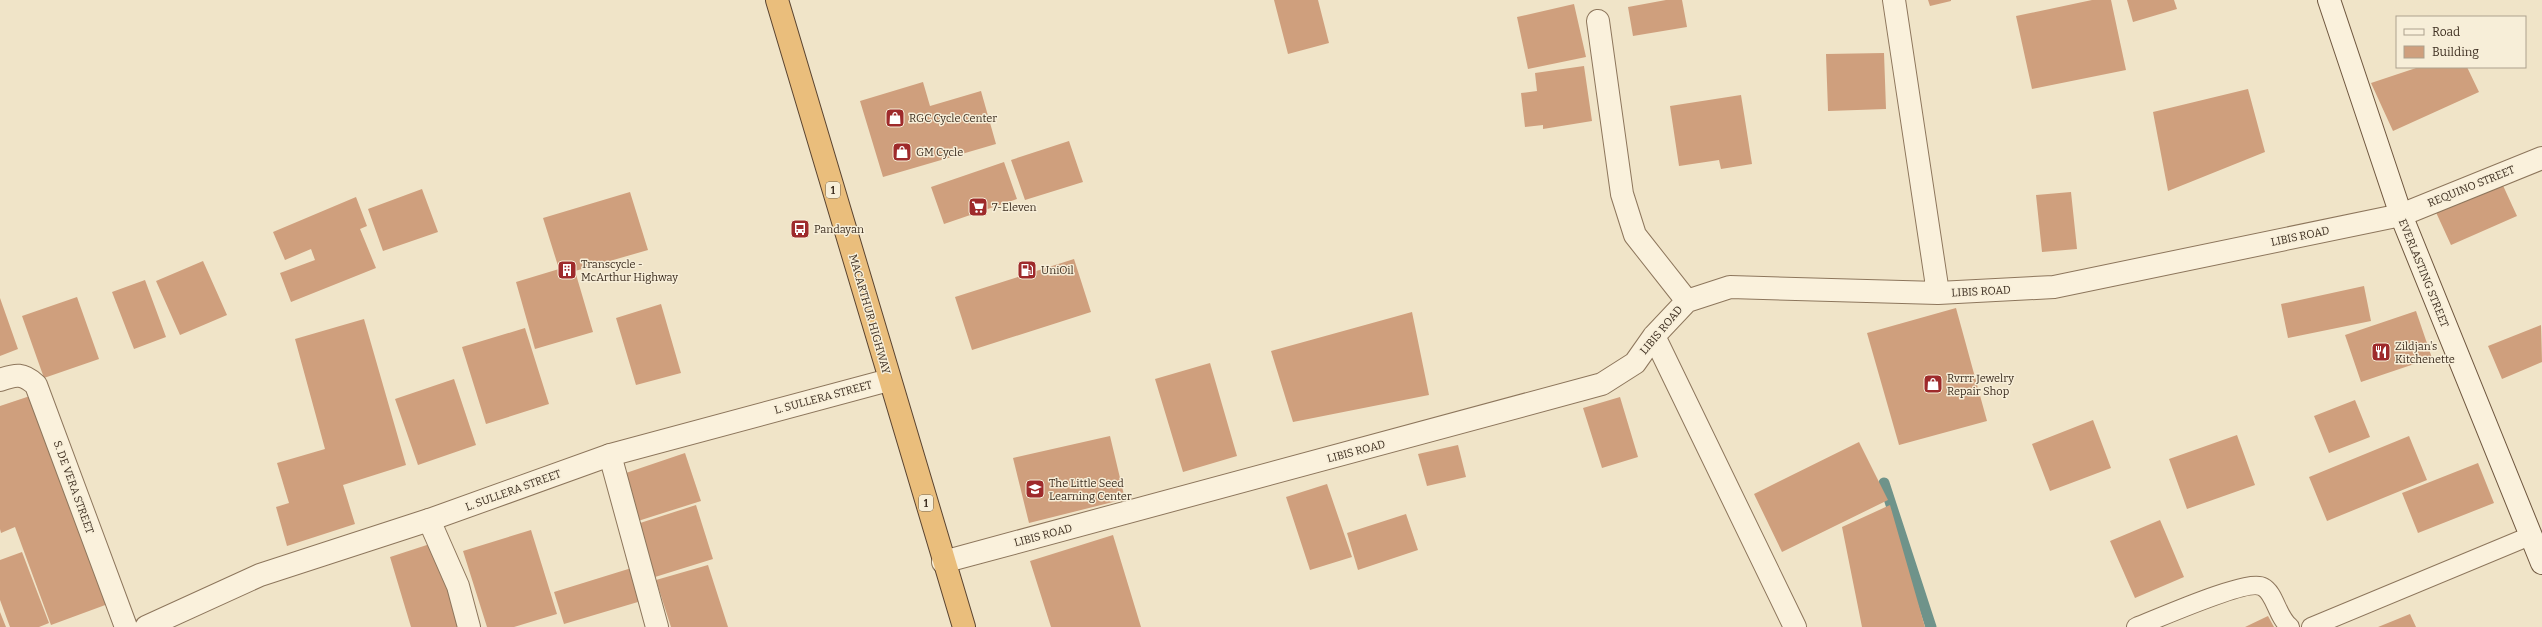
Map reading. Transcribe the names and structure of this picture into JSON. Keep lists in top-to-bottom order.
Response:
{
  "streets": {
    "highway": ["1", "MACARTHUR HIGHWAY"],
    "street": [
      "REQUINO STREET",
      "LIBIS ROAD",
      "EVERLASTING STREET",
      "L. SULLERA STREET",
      "S. DE VERA STREET"
    ]
  },
  "crossings": [
    ["REQUINO STREET", "LIBIS ROAD"],
    ["REQUINO STREET", "EVERLASTING STREET"],
    ["LIBIS ROAD", "EVERLASTING STREET"],
    ["LIBIS ROAD", "MACARTHUR HIGHWAY"],
    ["MACARTHUR HIGHWAY", "L. SULLERA STREET"]
  ],
  "places": {
    "shop": ["RGC Cycle Center", "GM Cycle", "Rvrrr Jewelry Repair Shop"],
    "supermarket": ["7-Eleven"],
    "bus stop": ["Pandayan"],
    "building": ["Transcycle - McArthur Highway"],
    "fuel station": ["UniOil"],
    "restaurant": ["Zildjan's Kitchenette"],
    "school or university": ["The Little Seed Learning Center"]
  },
  "legend": ["Road", "Building"]
}
